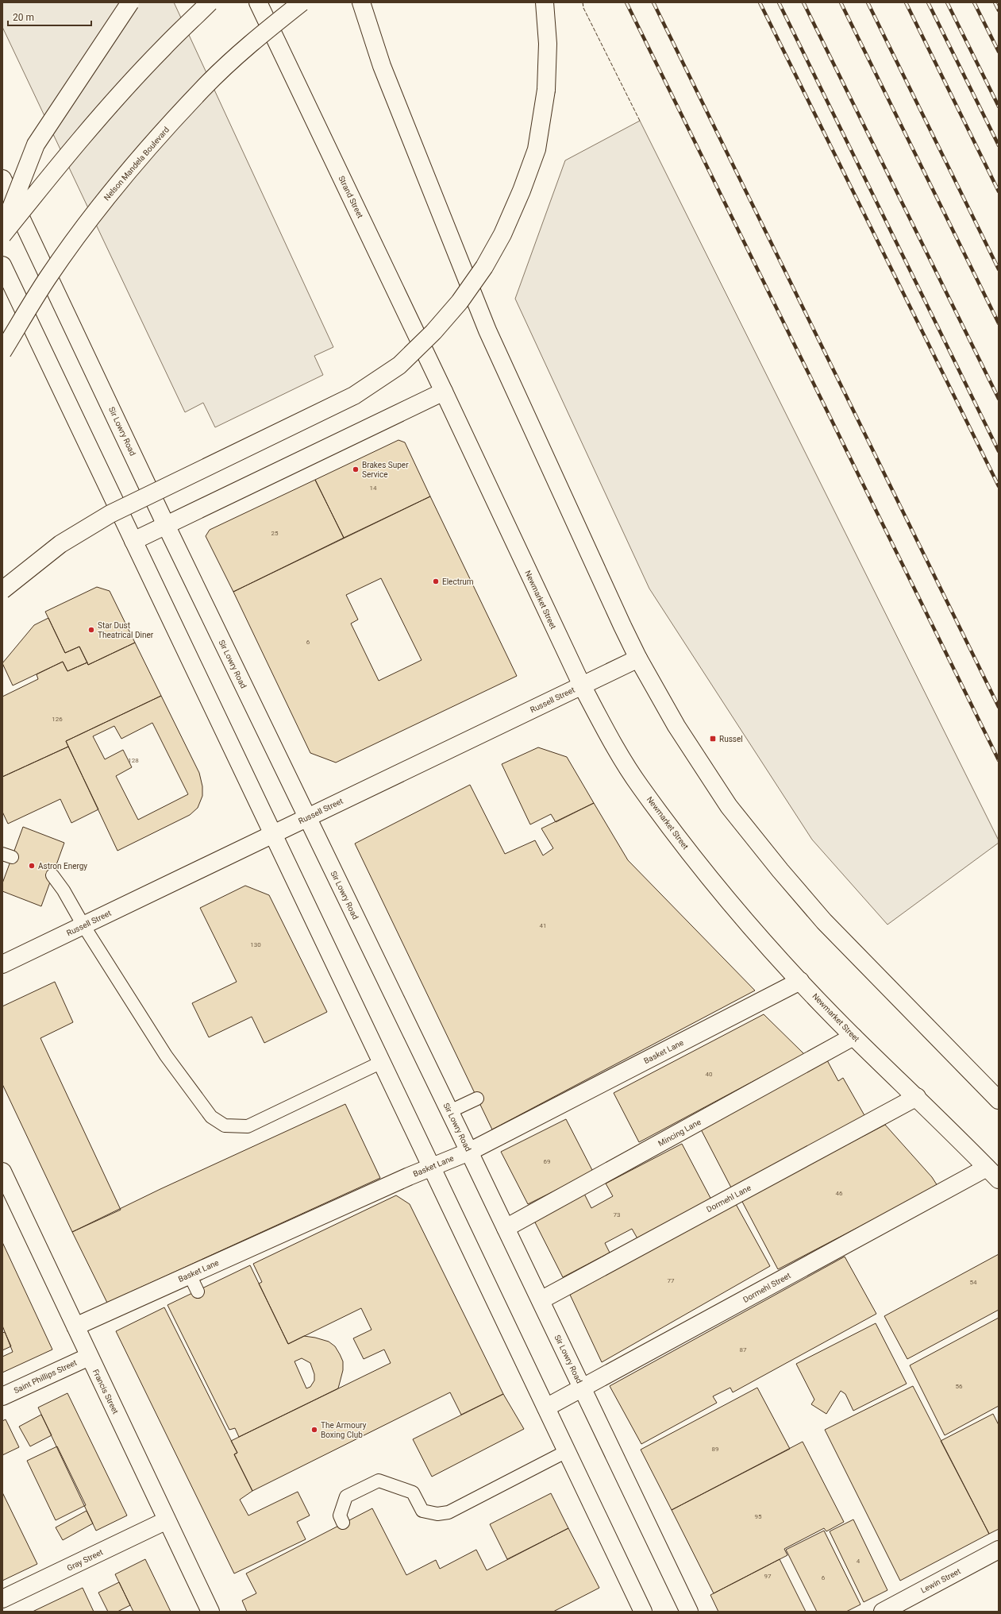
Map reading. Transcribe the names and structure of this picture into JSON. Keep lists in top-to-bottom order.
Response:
{
  "streets": {
    "main road": [
      "Nelson Mandela Boulevard",
      "Strand Street",
      "Sir Lowry Road",
      "Newmarket Street",
      "Russell Street",
      "Basket Lane",
      "Mincing Lane",
      "Dormehl Lane",
      "Dormehl Street",
      "Saint Phillips Street",
      "Francis Street",
      "Gray Street",
      "Lewin Street"
    ]
  },
  "crossings": [
    ["Strand Street", "Newmarket Street"],
    ["Sir Lowry Road", "Russell Street"],
    ["Sir Lowry Road", "Basket Lane"],
    ["Sir Lowry Road", "Mincing Lane"],
    ["Sir Lowry Road", "Dormehl Lane"],
    ["Sir Lowry Road", "Dormehl Street"],
    ["Newmarket Street", "Russell Street"],
    ["Newmarket Street", "Basket Lane"],
    ["Newmarket Street", "Mincing Lane"],
    ["Newmarket Street", "Dormehl Lane"],
    ["Newmarket Street", "Dormehl Street"],
    ["Basket Lane", "Francis Street"],
    ["Saint Phillips Street", "Francis Street"],
    ["Francis Street", "Gray Street"]
  ],
  "places": {
    "other": [
      "Brakes Super Service",
      "Electrum",
      "Star Dust Theatrical Diner",
      "Astron Energy",
      "The Armoury Boxing Club"
    ],
    "transit": ["Russel"]
  },
  "house_numbers": [
    "14",
    "25",
    "6",
    "126",
    "128",
    "41",
    "130",
    "40",
    "69",
    "46",
    "73",
    "77",
    "54",
    "87",
    "56",
    "89",
    "95",
    "4",
    "97",
    "6"
  ],
  "scale_bar": "20 m"
}
